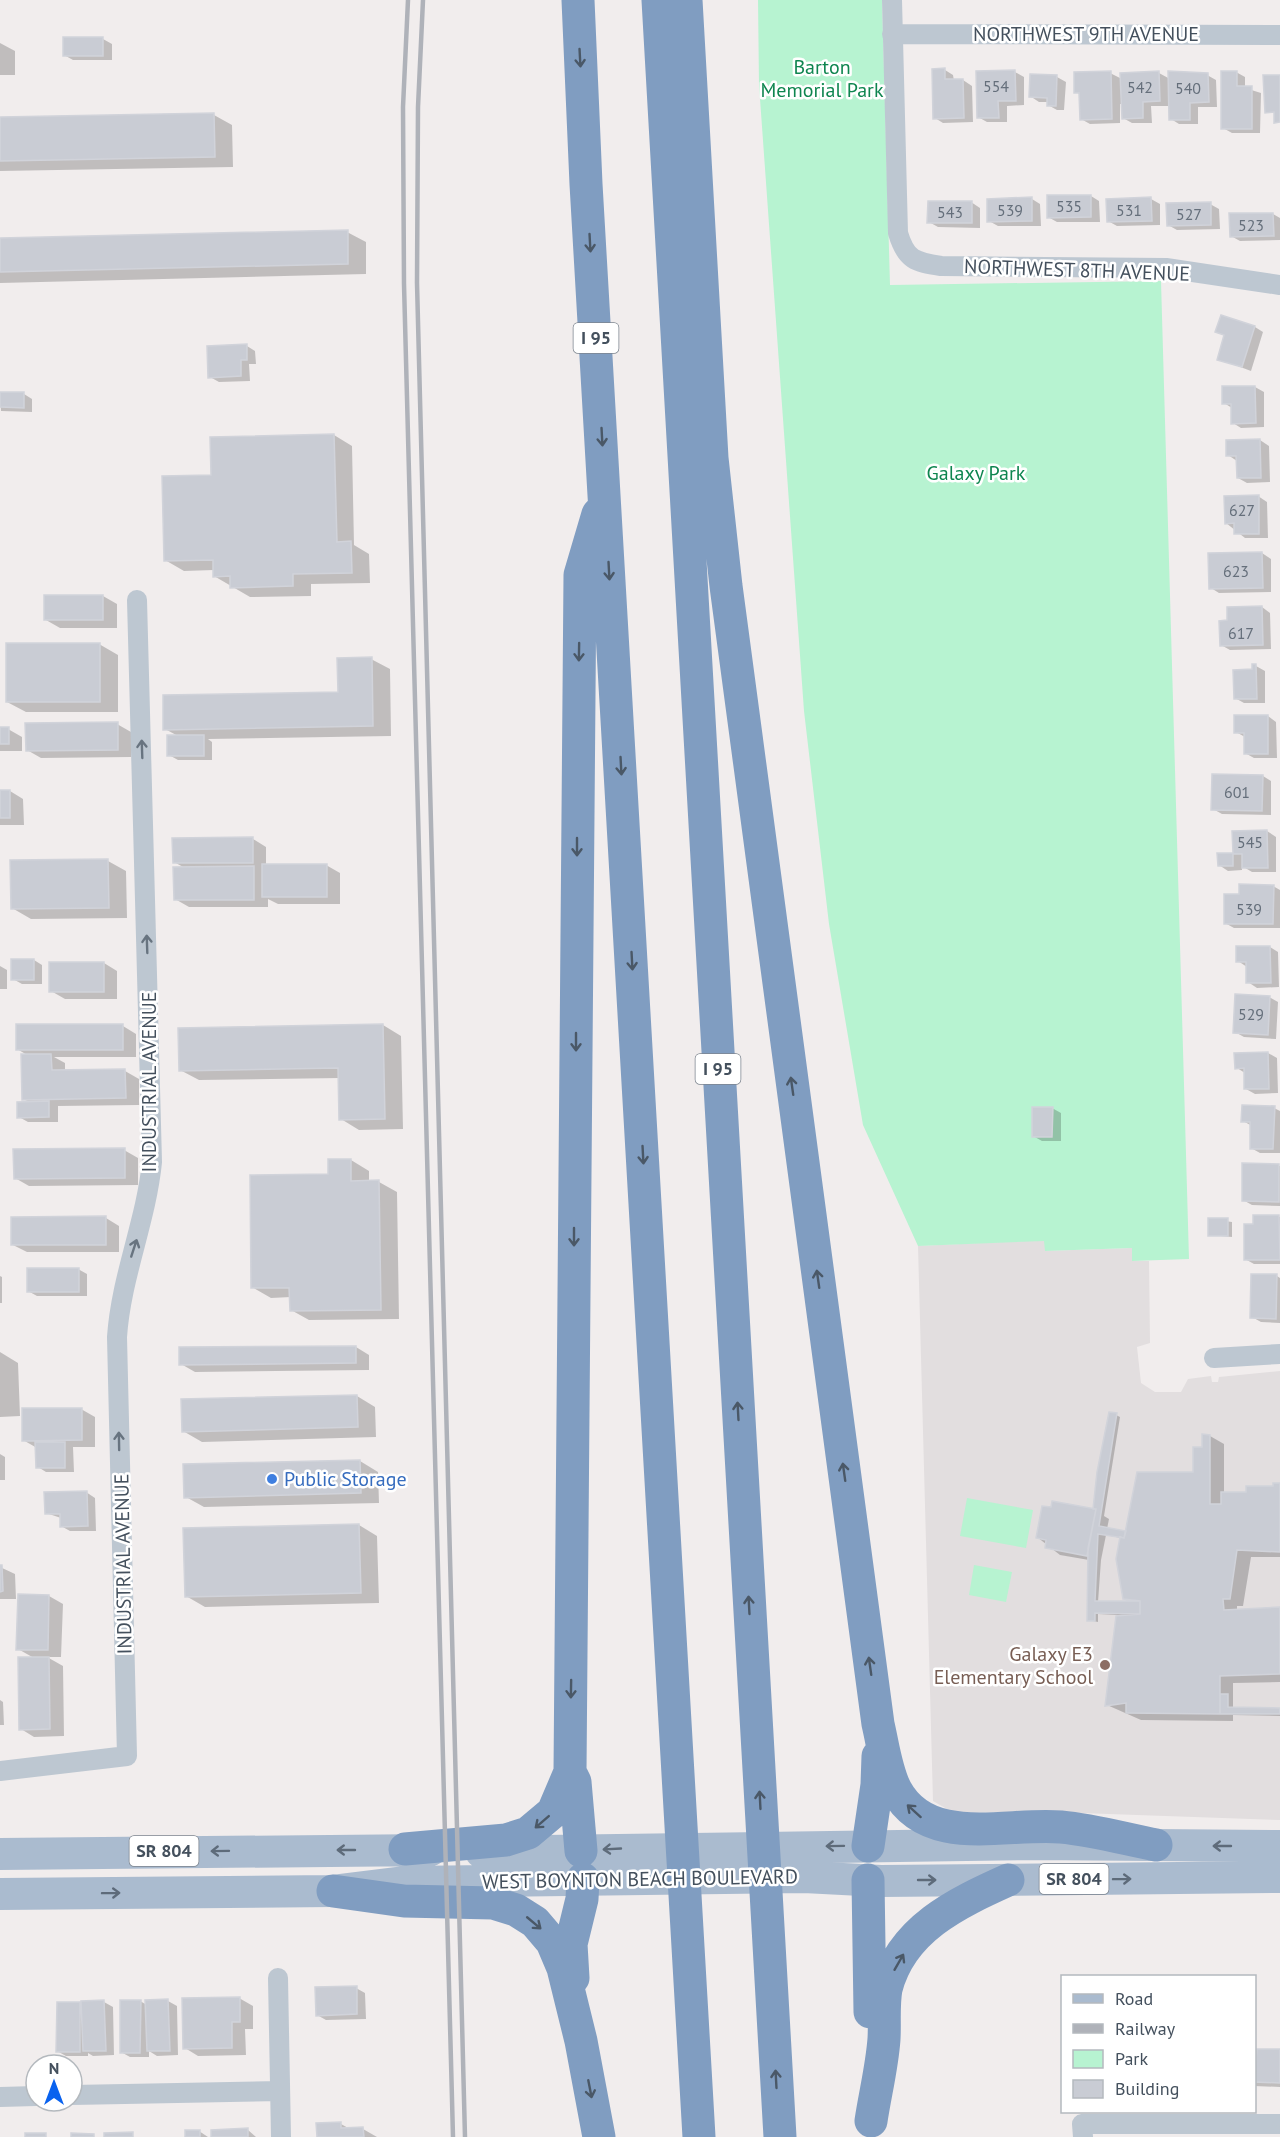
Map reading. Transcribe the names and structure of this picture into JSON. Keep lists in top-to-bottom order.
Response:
{
  "streets": {
    "highway": ["I 95"],
    "main road": ["SR 804", "WEST BOYNTON BEACH BOULEVARD"],
    "street": ["NORTHWEST 9TH AVENUE", "NORTHWEST 8TH AVENUE", "INDUSTRIAL AVENUE"]
  },
  "crossings": [
    ["NORTHWEST 9TH AVENUE", "NORTHWEST 8TH AVENUE"]
  ],
  "one_way": ["INDUSTRIAL AVENUE"],
  "parks": ["Barton Memorial Park", "Galaxy Park"],
  "places": ["Public Storage", "Galaxy E3 Elementary School"],
  "house_numbers": [
    "554",
    "542",
    "540",
    "535",
    "539",
    "531",
    "543",
    "527",
    "523",
    "627",
    "623",
    "617",
    "601",
    "545",
    "539",
    "529"
  ],
  "legend": [
    "Road",
    "Railway",
    "Park",
    "Building"
  ],
  "north": "top"
}
